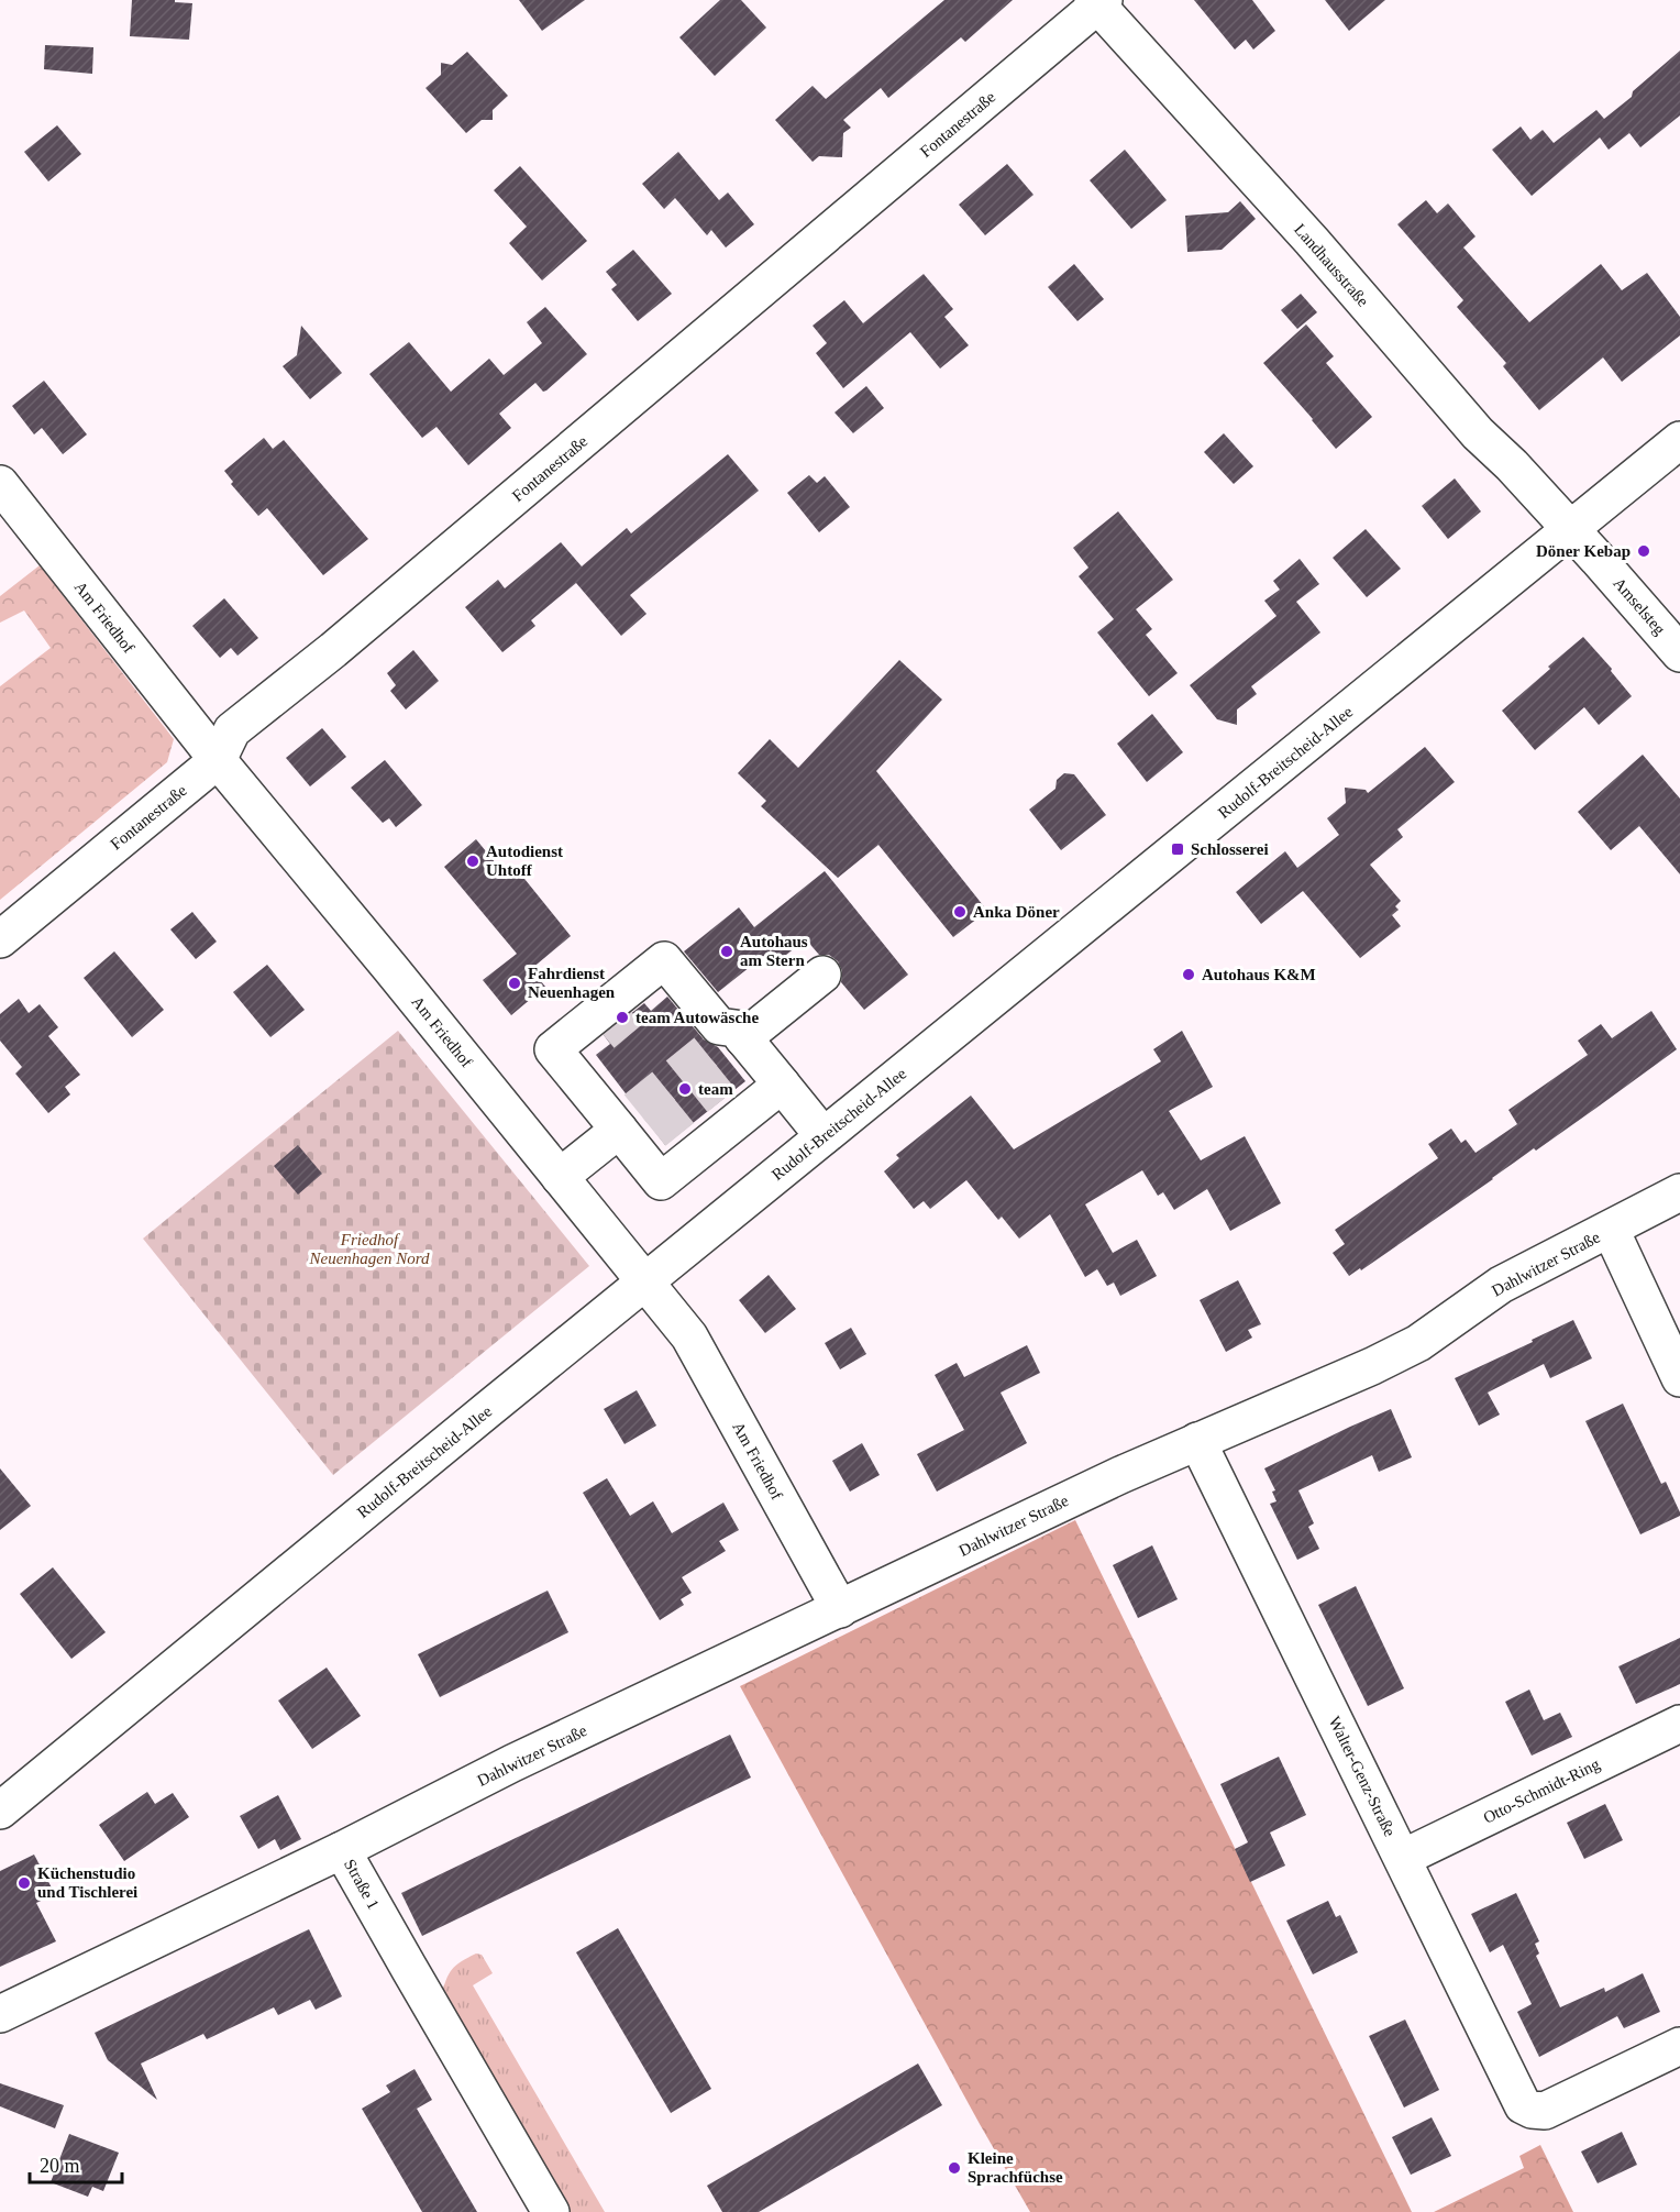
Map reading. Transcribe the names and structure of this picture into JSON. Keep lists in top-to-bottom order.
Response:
{
  "streets": {
    "street": [
      "Fontanestraße",
      "Landhausstraße",
      "Amselsteg",
      "Am Friedhof",
      "Rudolf-Breitscheid-Allee",
      "Dahlwitzer Straße",
      "Walter-Genz-Straße",
      "Otto-Schmidt-Ring",
      "Straße 1"
    ]
  },
  "crossings": [
    ["Fontanestraße", "Landhausstraße"],
    ["Fontanestraße", "Am Friedhof"],
    ["Landhausstraße", "Amselsteg"],
    ["Landhausstraße", "Rudolf-Breitscheid-Allee"],
    ["Amselsteg", "Rudolf-Breitscheid-Allee"],
    ["Am Friedhof", "Rudolf-Breitscheid-Allee"],
    ["Am Friedhof", "Dahlwitzer Straße"],
    ["Dahlwitzer Straße", "Walter-Genz-Straße"],
    ["Dahlwitzer Straße", "Straße 1"],
    ["Walter-Genz-Straße", "Otto-Schmidt-Ring"]
  ],
  "parks": ["Friedhof Neuenhagen Nord"],
  "places": {
    "other": [
      "Döner Kebap",
      "Autodienst Uhtoff",
      "Anka Döner",
      "Autohaus am Stern",
      "Autohaus K&M",
      "Fahrdienst Neuenhagen",
      "team Autowäsche",
      "team",
      "Küchenstudio und Tischlerei",
      "Kleine Sprachfüchse"
    ],
    "transit": ["Schlosserei"]
  },
  "scale_bar": "20 m"
}
